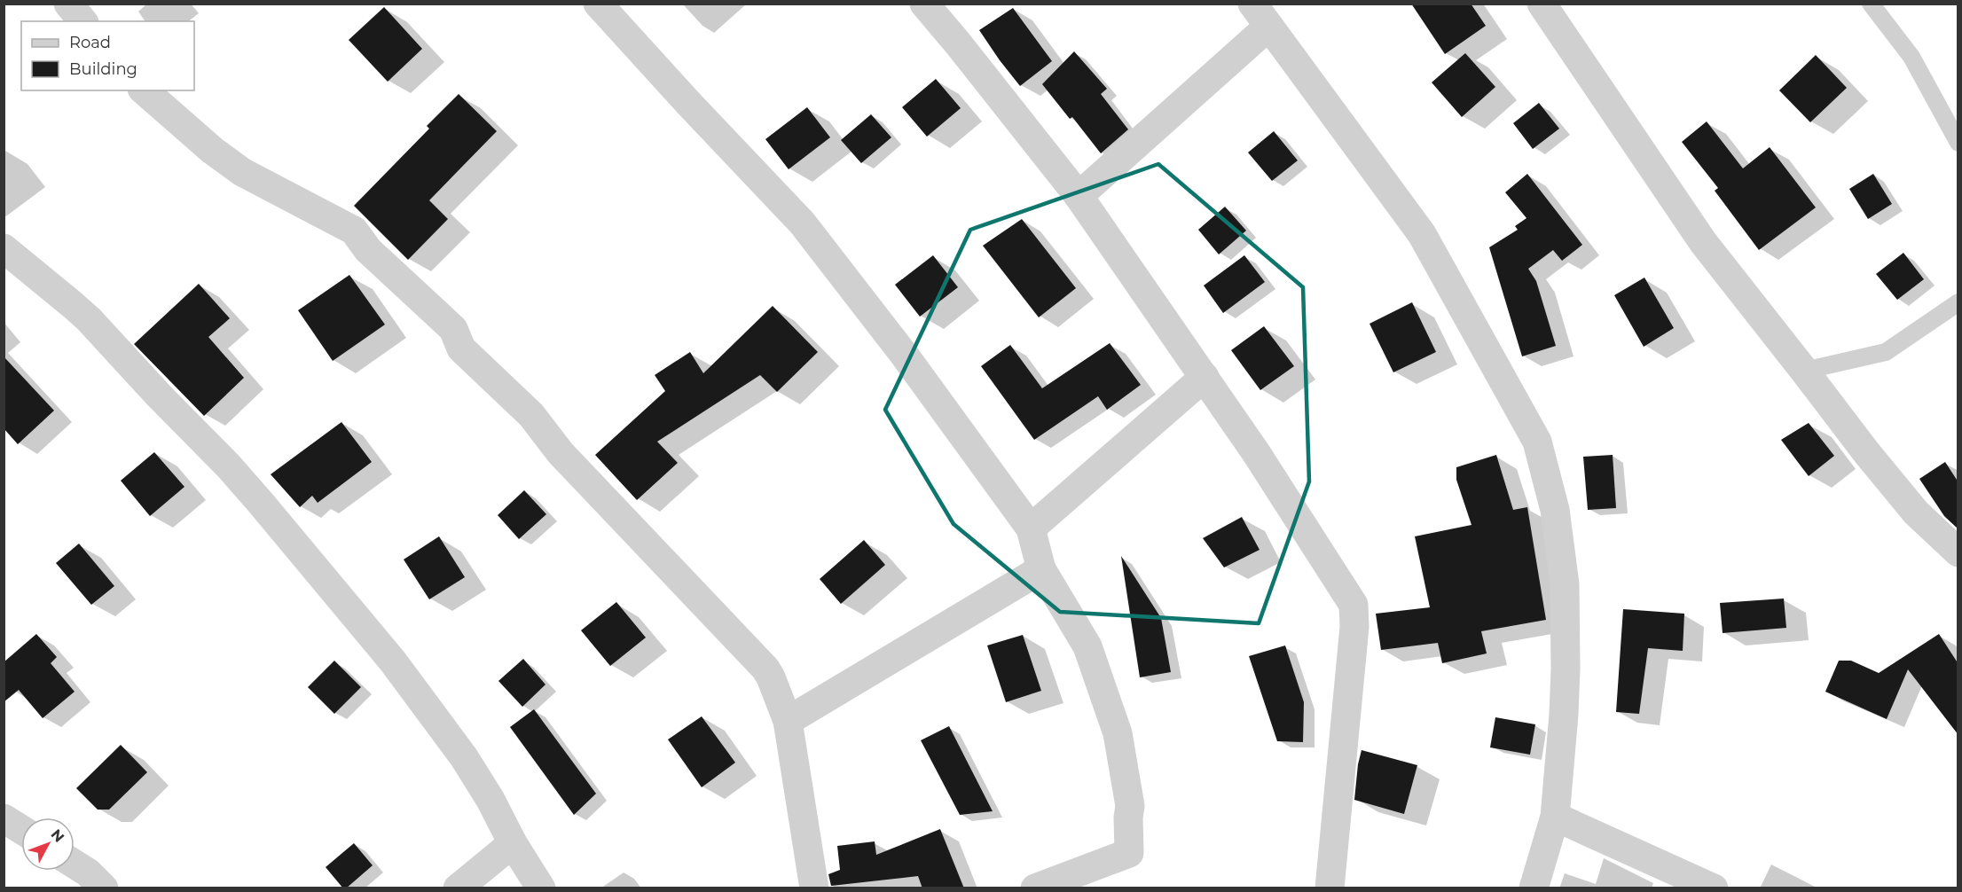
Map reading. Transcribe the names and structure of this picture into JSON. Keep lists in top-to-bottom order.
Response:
{
  "legend": ["Road", "Building"],
  "north": "top right"
}
